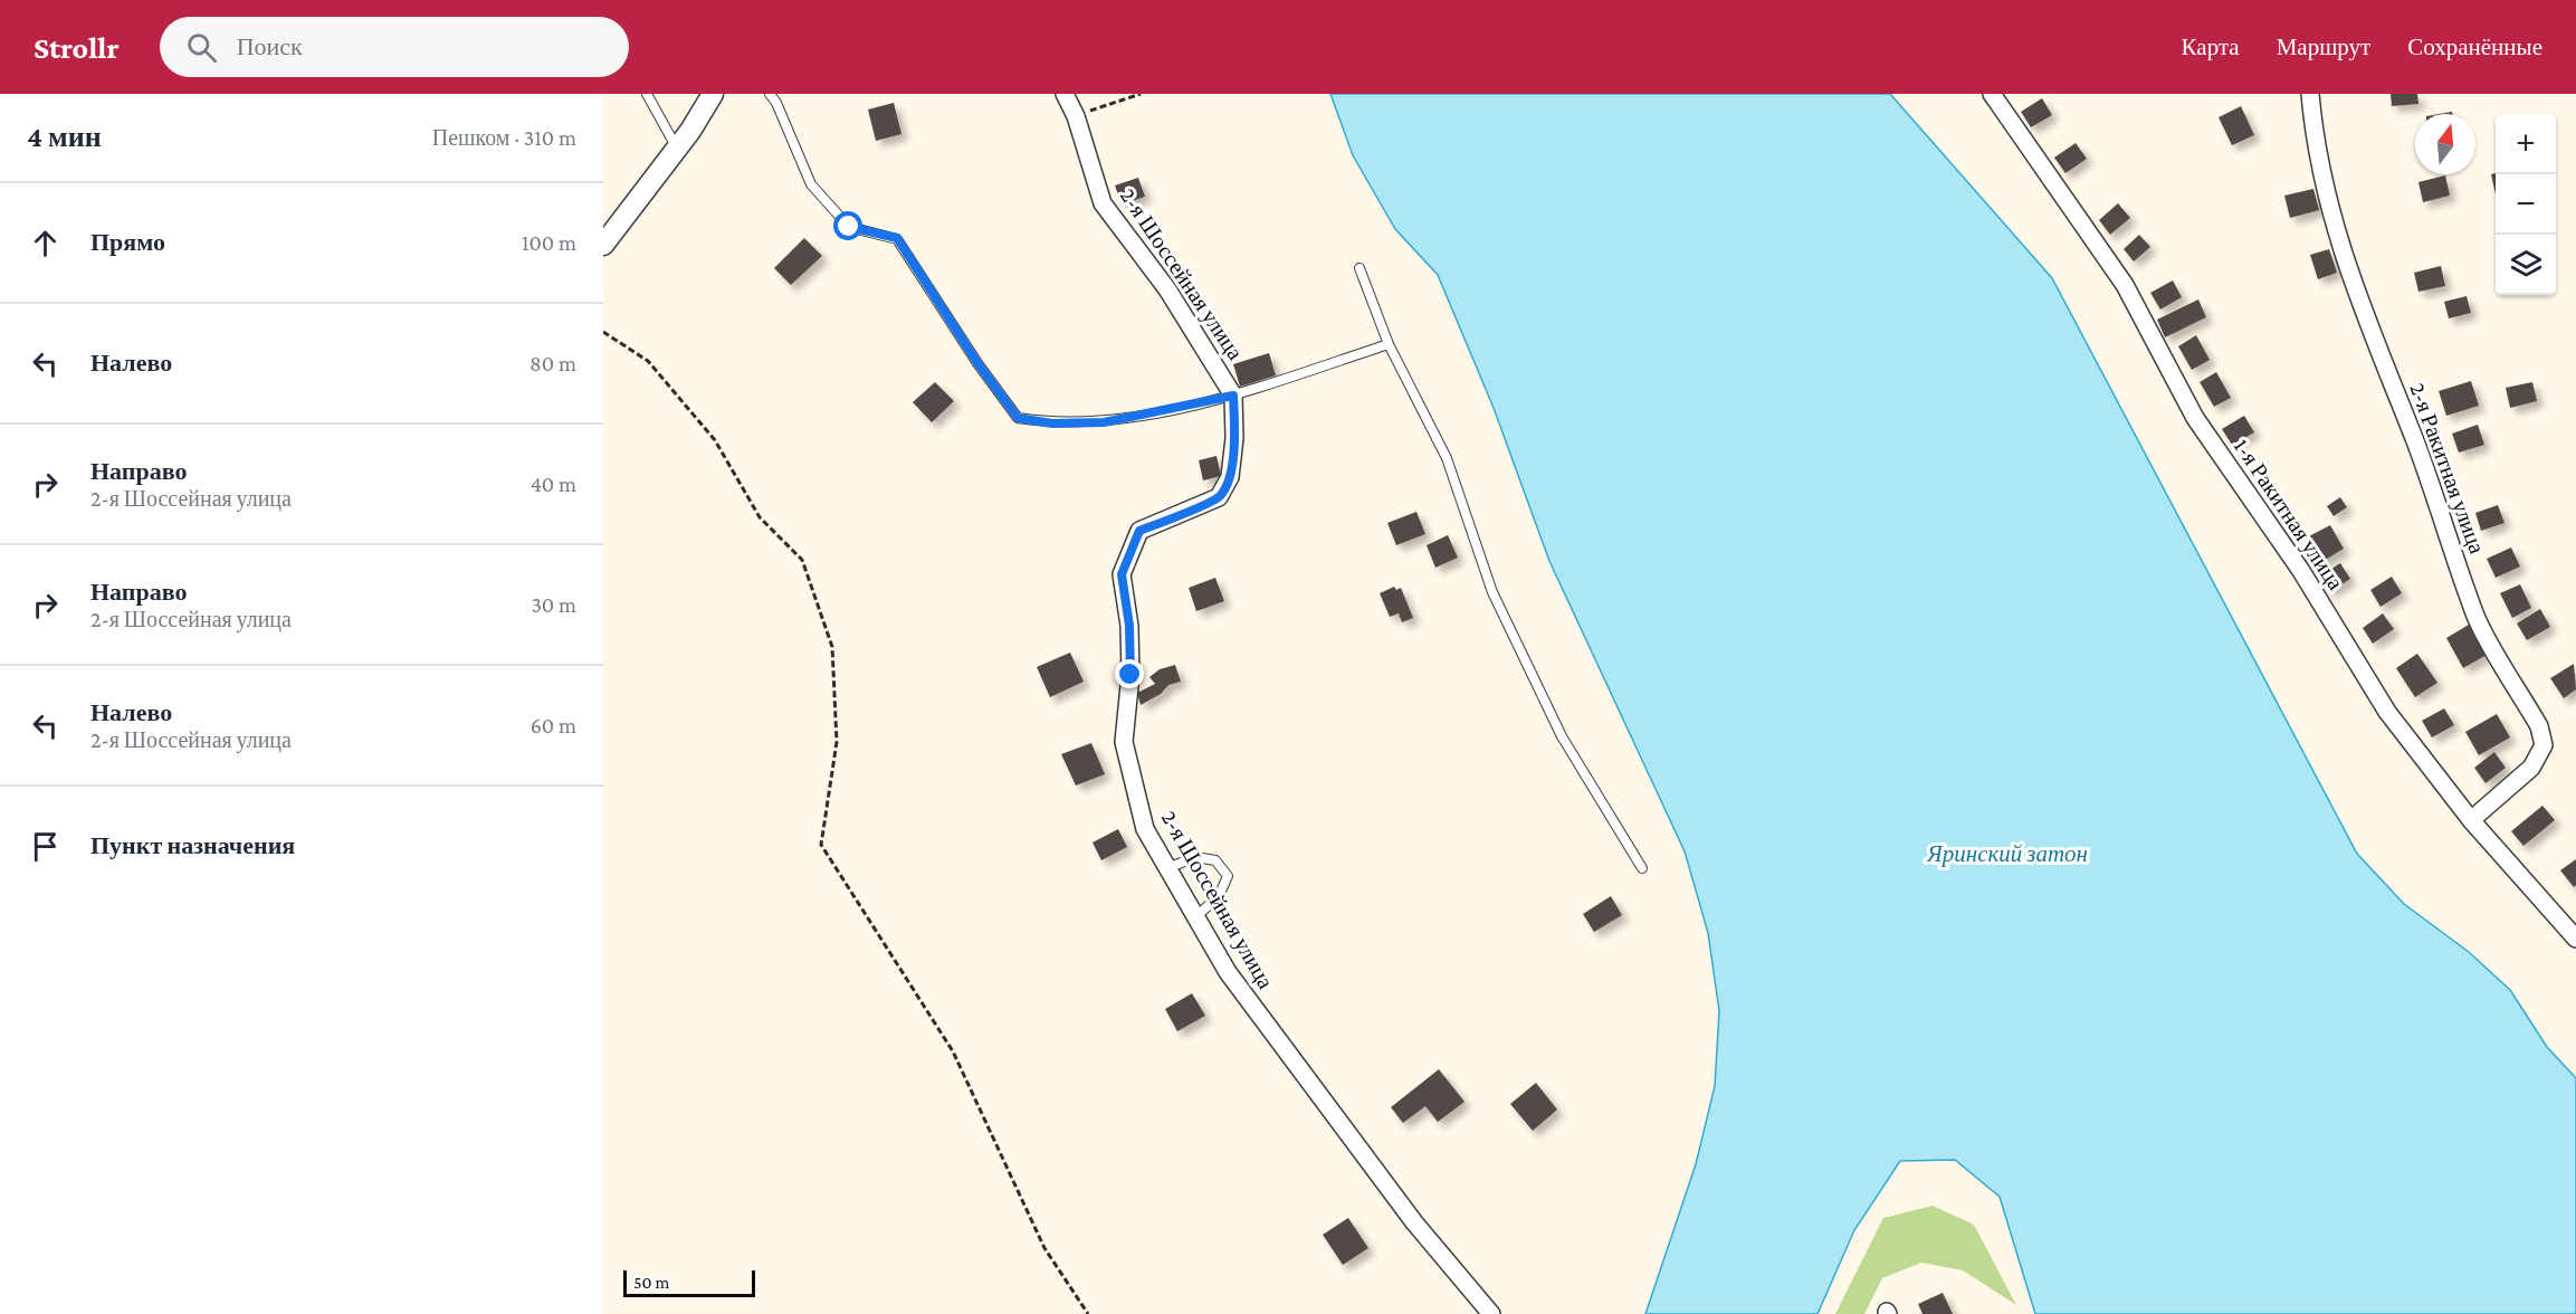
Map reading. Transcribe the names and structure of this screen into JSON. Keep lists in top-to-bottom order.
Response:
{
  "streets": {
    "street": ["2-я Шоссейная улица", "2-я Ракитная улица", "1-я Ракитная улица"]
  },
  "crossings": [
    ["2-я Ракитная улица", "1-я Ракитная улица"]
  ],
  "water": ["Яринский затон"],
  "scale_bar": "50 m",
  "north": "top",
  "page": {
    "header": "Strollr",
    "search": "Поиск",
    "nav": ["Карта", "Маршрут", "Сохранённые"],
    "heading": ["4 мин", "Пешком · 310 m"],
    "map_buttons": ["+", "−"],
    "list": [
      ["Прямо", "100 m"],
      ["Налево", "80 m"],
      ["Направо", "2-я Шоссейная улица", "40 m"],
      ["Направо", "2-я Шоссейная улица", "30 m"],
      ["Налево", "2-я Шоссейная улица", "60 m"],
      "Пункт назначения"
    ],
    "scale": "50 m"
  }
}
